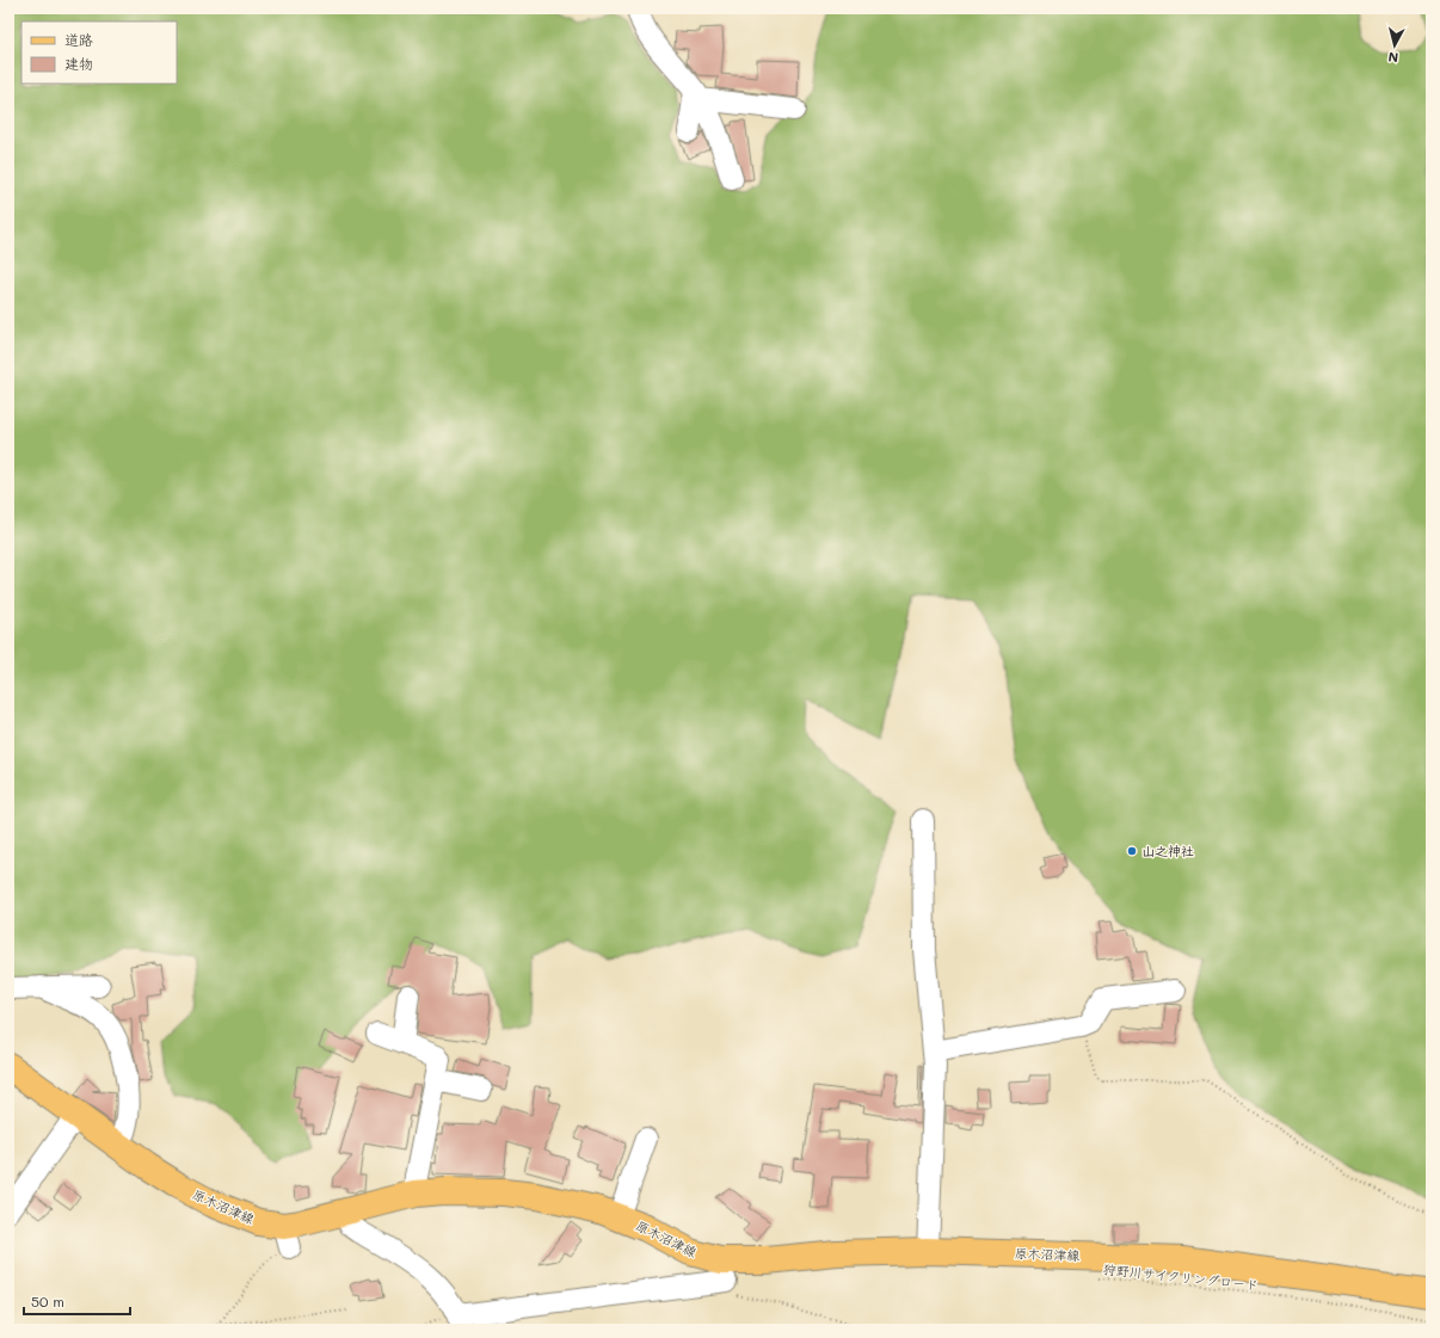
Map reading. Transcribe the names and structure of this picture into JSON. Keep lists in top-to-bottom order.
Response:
{
  "streets": {
    "main road": ["原木沼津線"],
    "path": ["狩野川サイクリングロード"]
  },
  "places": ["山之神社"],
  "legend": ["道路", "建物"],
  "scale_bar": "50 m",
  "north": "bottom"
}
